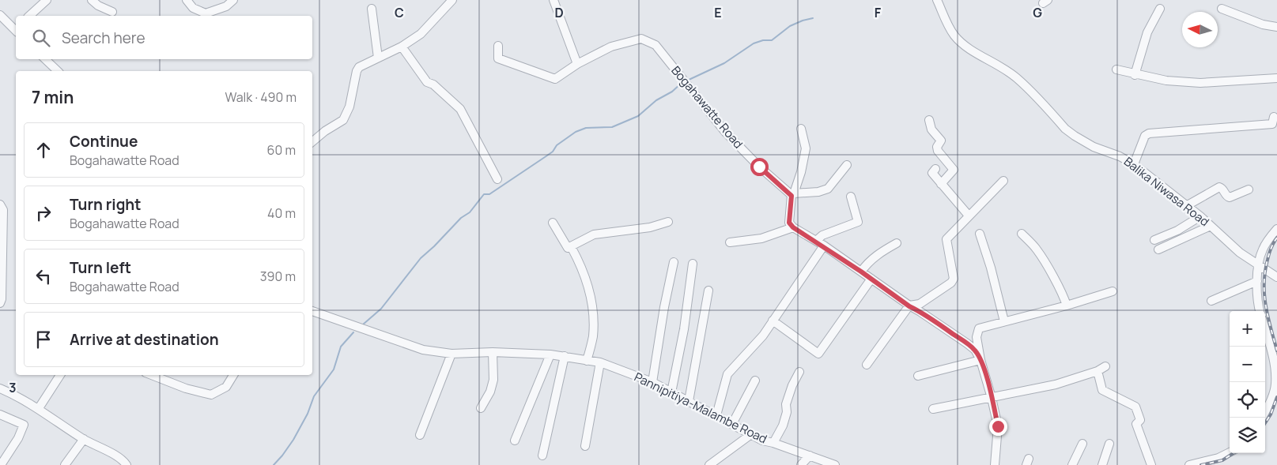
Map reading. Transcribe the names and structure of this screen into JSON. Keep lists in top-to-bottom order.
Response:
{
  "streets": {
    "street": ["Bogahawatte Road", "Balika Niwasa Road", "Pannipitiya-Malambe Road"]
  },
  "north": "left",
  "page": {
    "search": "Search here",
    "heading": ["7 min", "Walk · 490 m"],
    "list": [
      ["Continue", "Bogahawatte Road", "60 m"],
      ["Turn right", "Bogahawatte Road", "40 m"],
      ["Turn left", "Bogahawatte Road", "390 m"],
      "Arrive at destination"
    ],
    "map_buttons": ["+", "−"]
  },
  "grid": {
    "columns": [
      "C",
      "D",
      "E",
      "F",
      "G"
    ],
    "rows": ["3"]
  }
}
